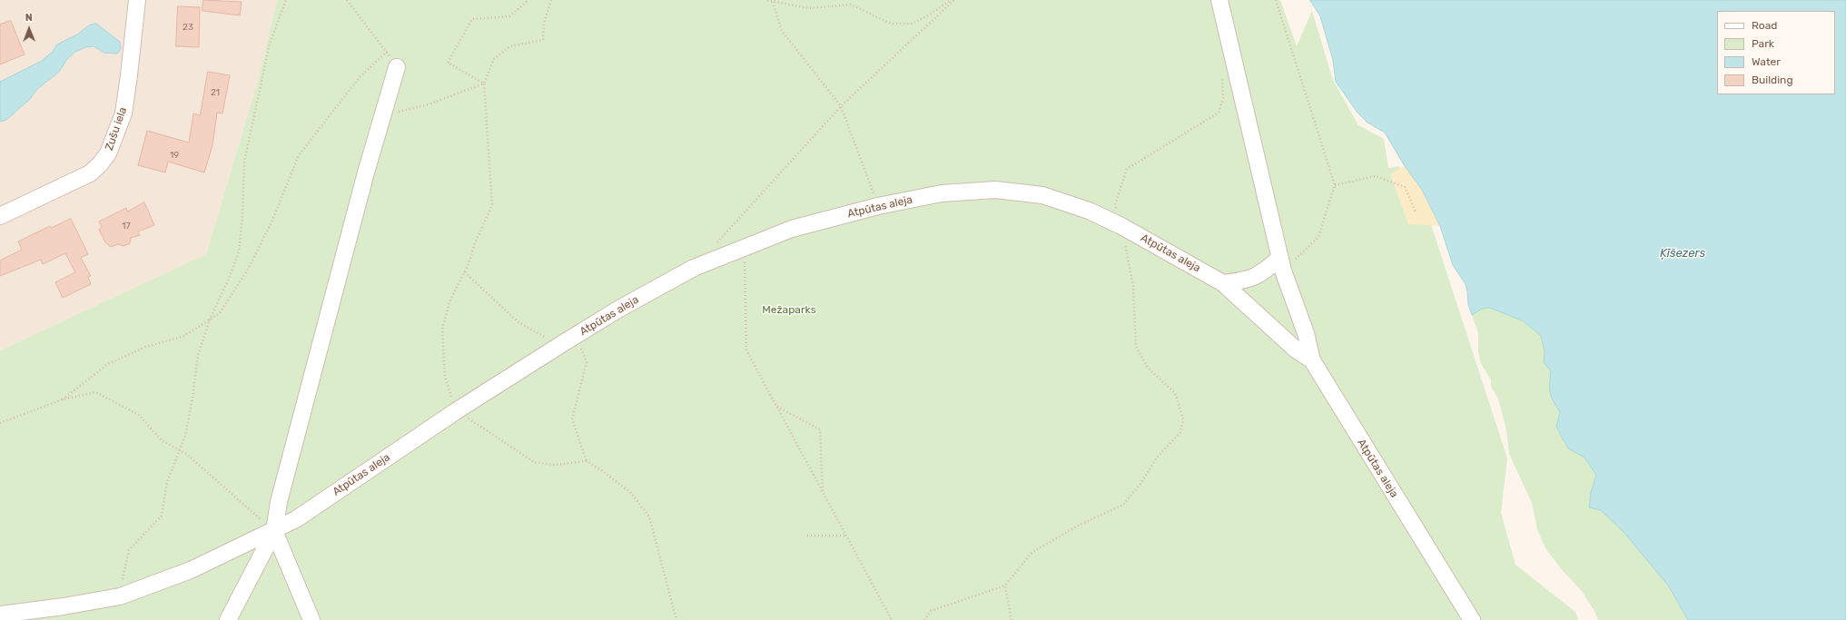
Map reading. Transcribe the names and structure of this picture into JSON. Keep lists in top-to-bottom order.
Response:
{
  "streets": {
    "street": ["Zušu iela", "Atpūtas aleja"]
  },
  "water": ["Ķīšezers"],
  "parks": ["Mežaparks"],
  "house_numbers": [
    "23",
    "21",
    "19",
    "17"
  ],
  "legend": [
    "Road",
    "Park",
    "Water",
    "Building"
  ],
  "north": "top"
}
